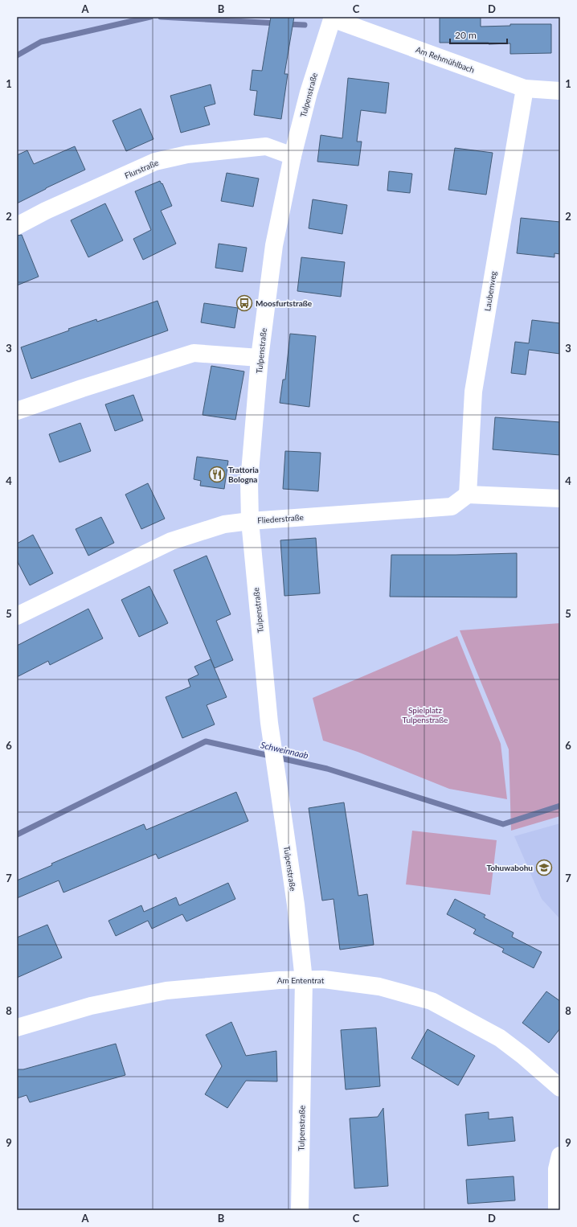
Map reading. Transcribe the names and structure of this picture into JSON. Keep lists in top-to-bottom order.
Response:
{
  "streets": {
    "street": [
      "Am Rehmühlbach",
      "Tulpenstraße",
      "Flurstraße",
      "Laubenweg",
      "Fliederstraße",
      "Am Ententrat"
    ]
  },
  "crossings": [
    ["Am Rehmühlbach", "Tulpenstraße"],
    ["Am Rehmühlbach", "Laubenweg"],
    ["Tulpenstraße", "Flurstraße"],
    ["Tulpenstraße", "Fliederstraße"],
    ["Tulpenstraße", "Am Ententrat"],
    ["Laubenweg", "Fliederstraße"]
  ],
  "water": ["Schweinnaab"],
  "parks": ["Spielplatz Tulpenstraße"],
  "places": {
    "bus stop": ["Moosfurtstraße"],
    "restaurant": ["Trattoria Bologna"],
    "school or university": ["Tohuwabohu"]
  },
  "scale_bar": "20 m",
  "grid": {
    "columns": [
      "A",
      "B",
      "C",
      "D"
    ],
    "rows": [
      "1",
      "2",
      "3",
      "4",
      "5",
      "6",
      "7",
      "8",
      "9"
    ]
  }
}
